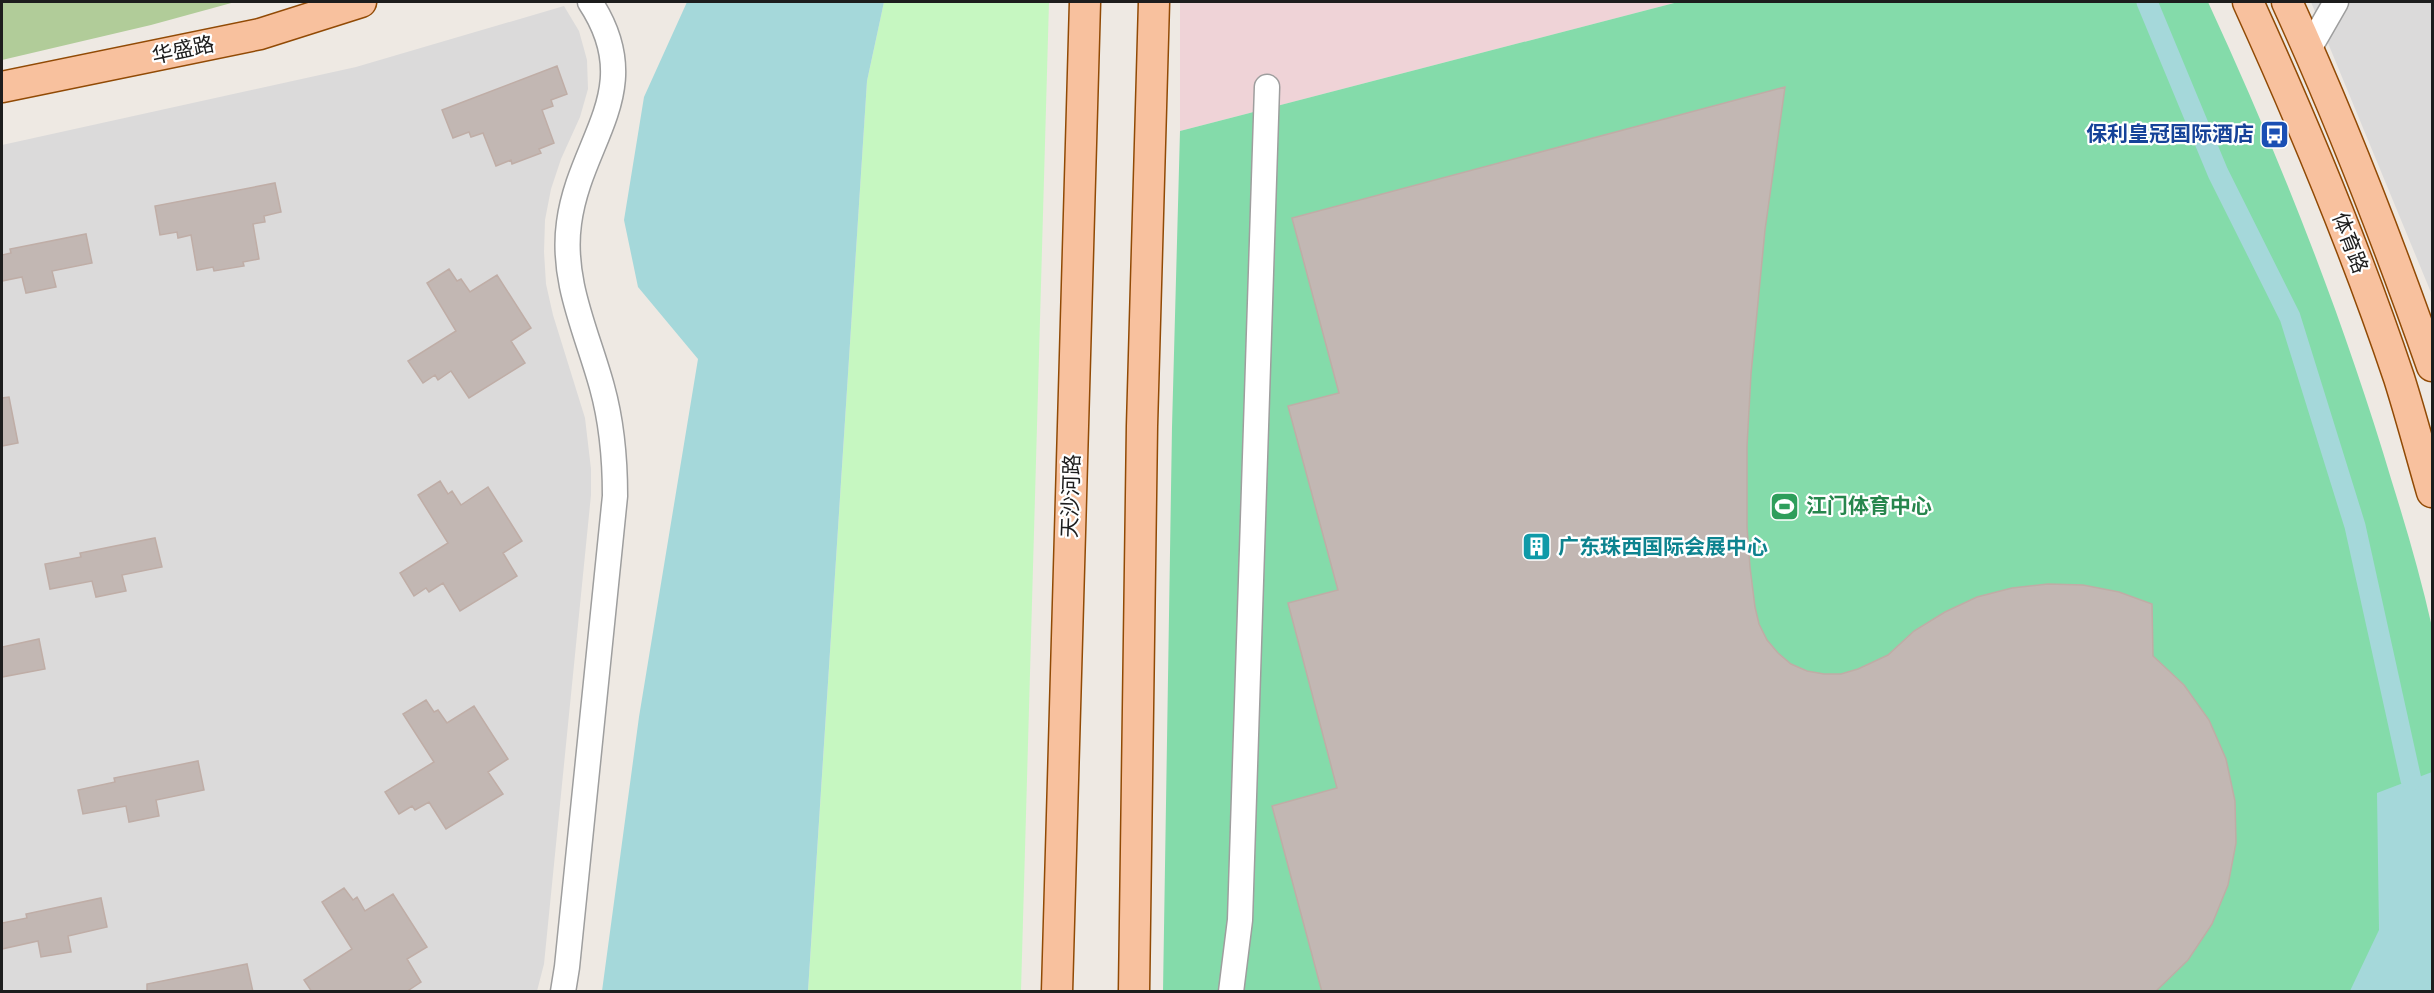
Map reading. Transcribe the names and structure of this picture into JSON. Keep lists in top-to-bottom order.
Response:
{
  "streets": {
    "main road": ["华盛路", "体育路", "天沙河路"]
  },
  "places": {
    "bus stop": ["保利皇冠国际酒店"],
    "sports": ["江门体育中心"],
    "building": ["广东珠西国际会展中心"]
  }
}
